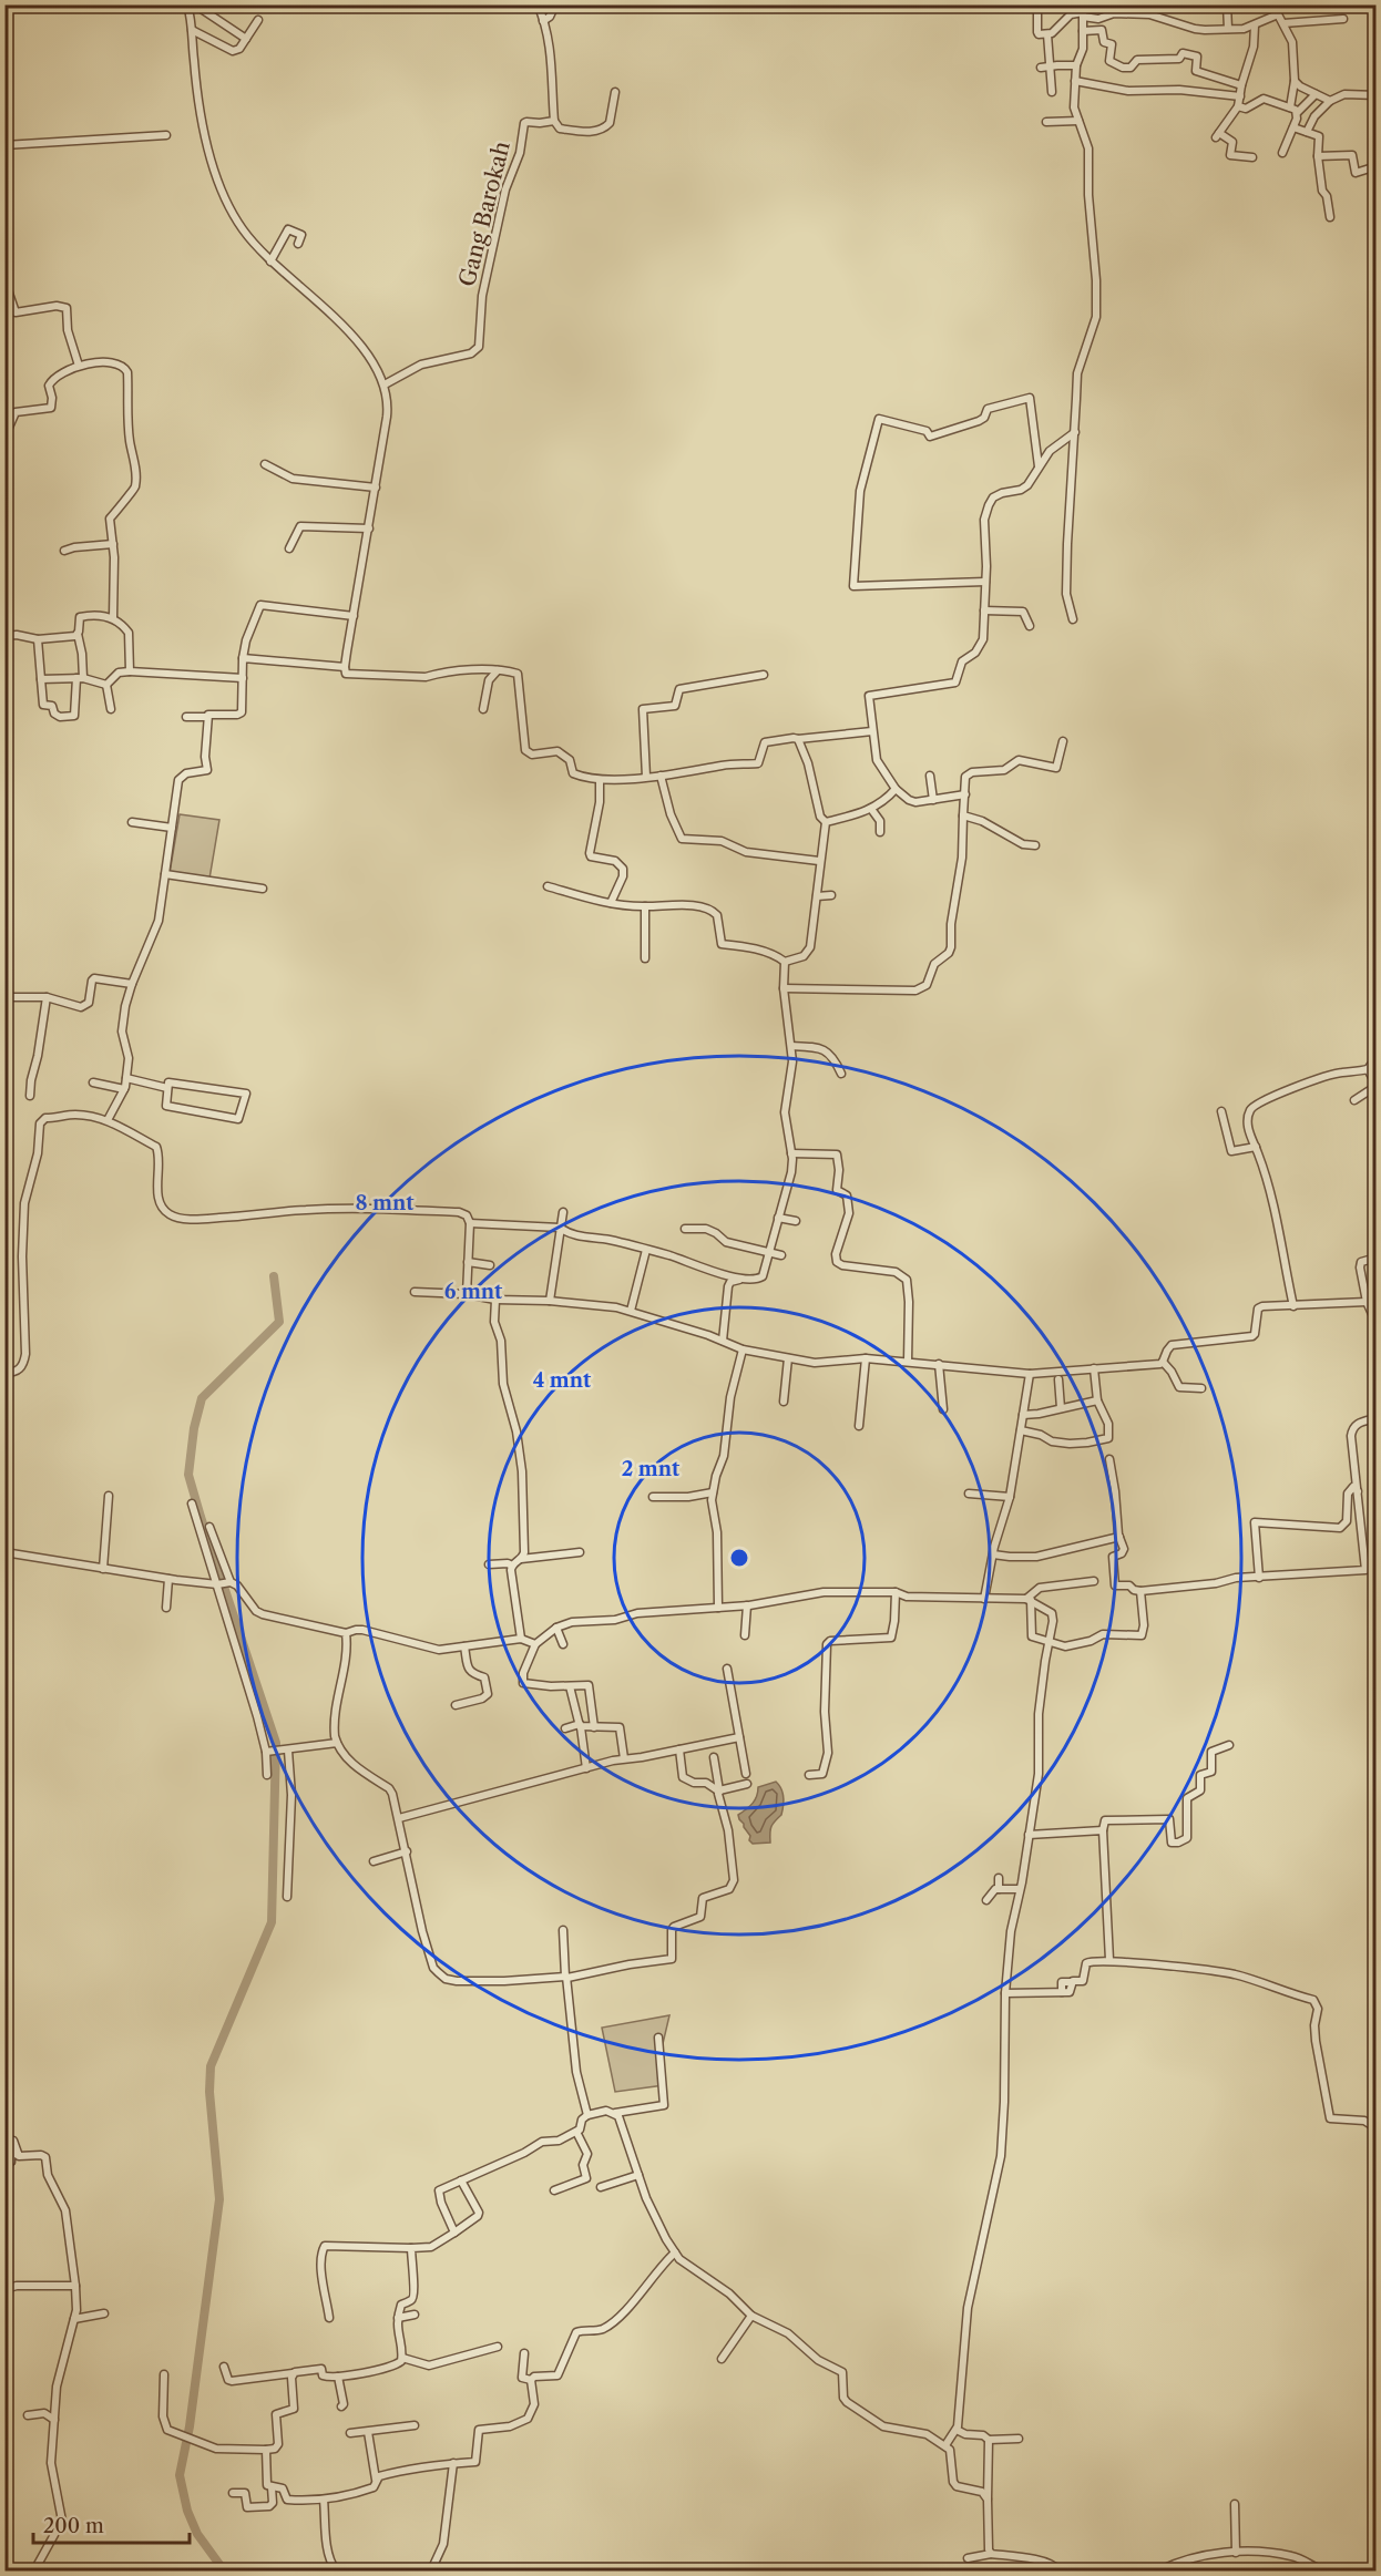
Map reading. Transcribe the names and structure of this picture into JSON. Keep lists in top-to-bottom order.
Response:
{
  "streets": {
    "street": ["Gang Barokah"]
  },
  "scale_bar": "200 m",
  "rings": [
    "8 mnt",
    "6 mnt",
    "4 mnt",
    "2 mnt"
  ]
}
